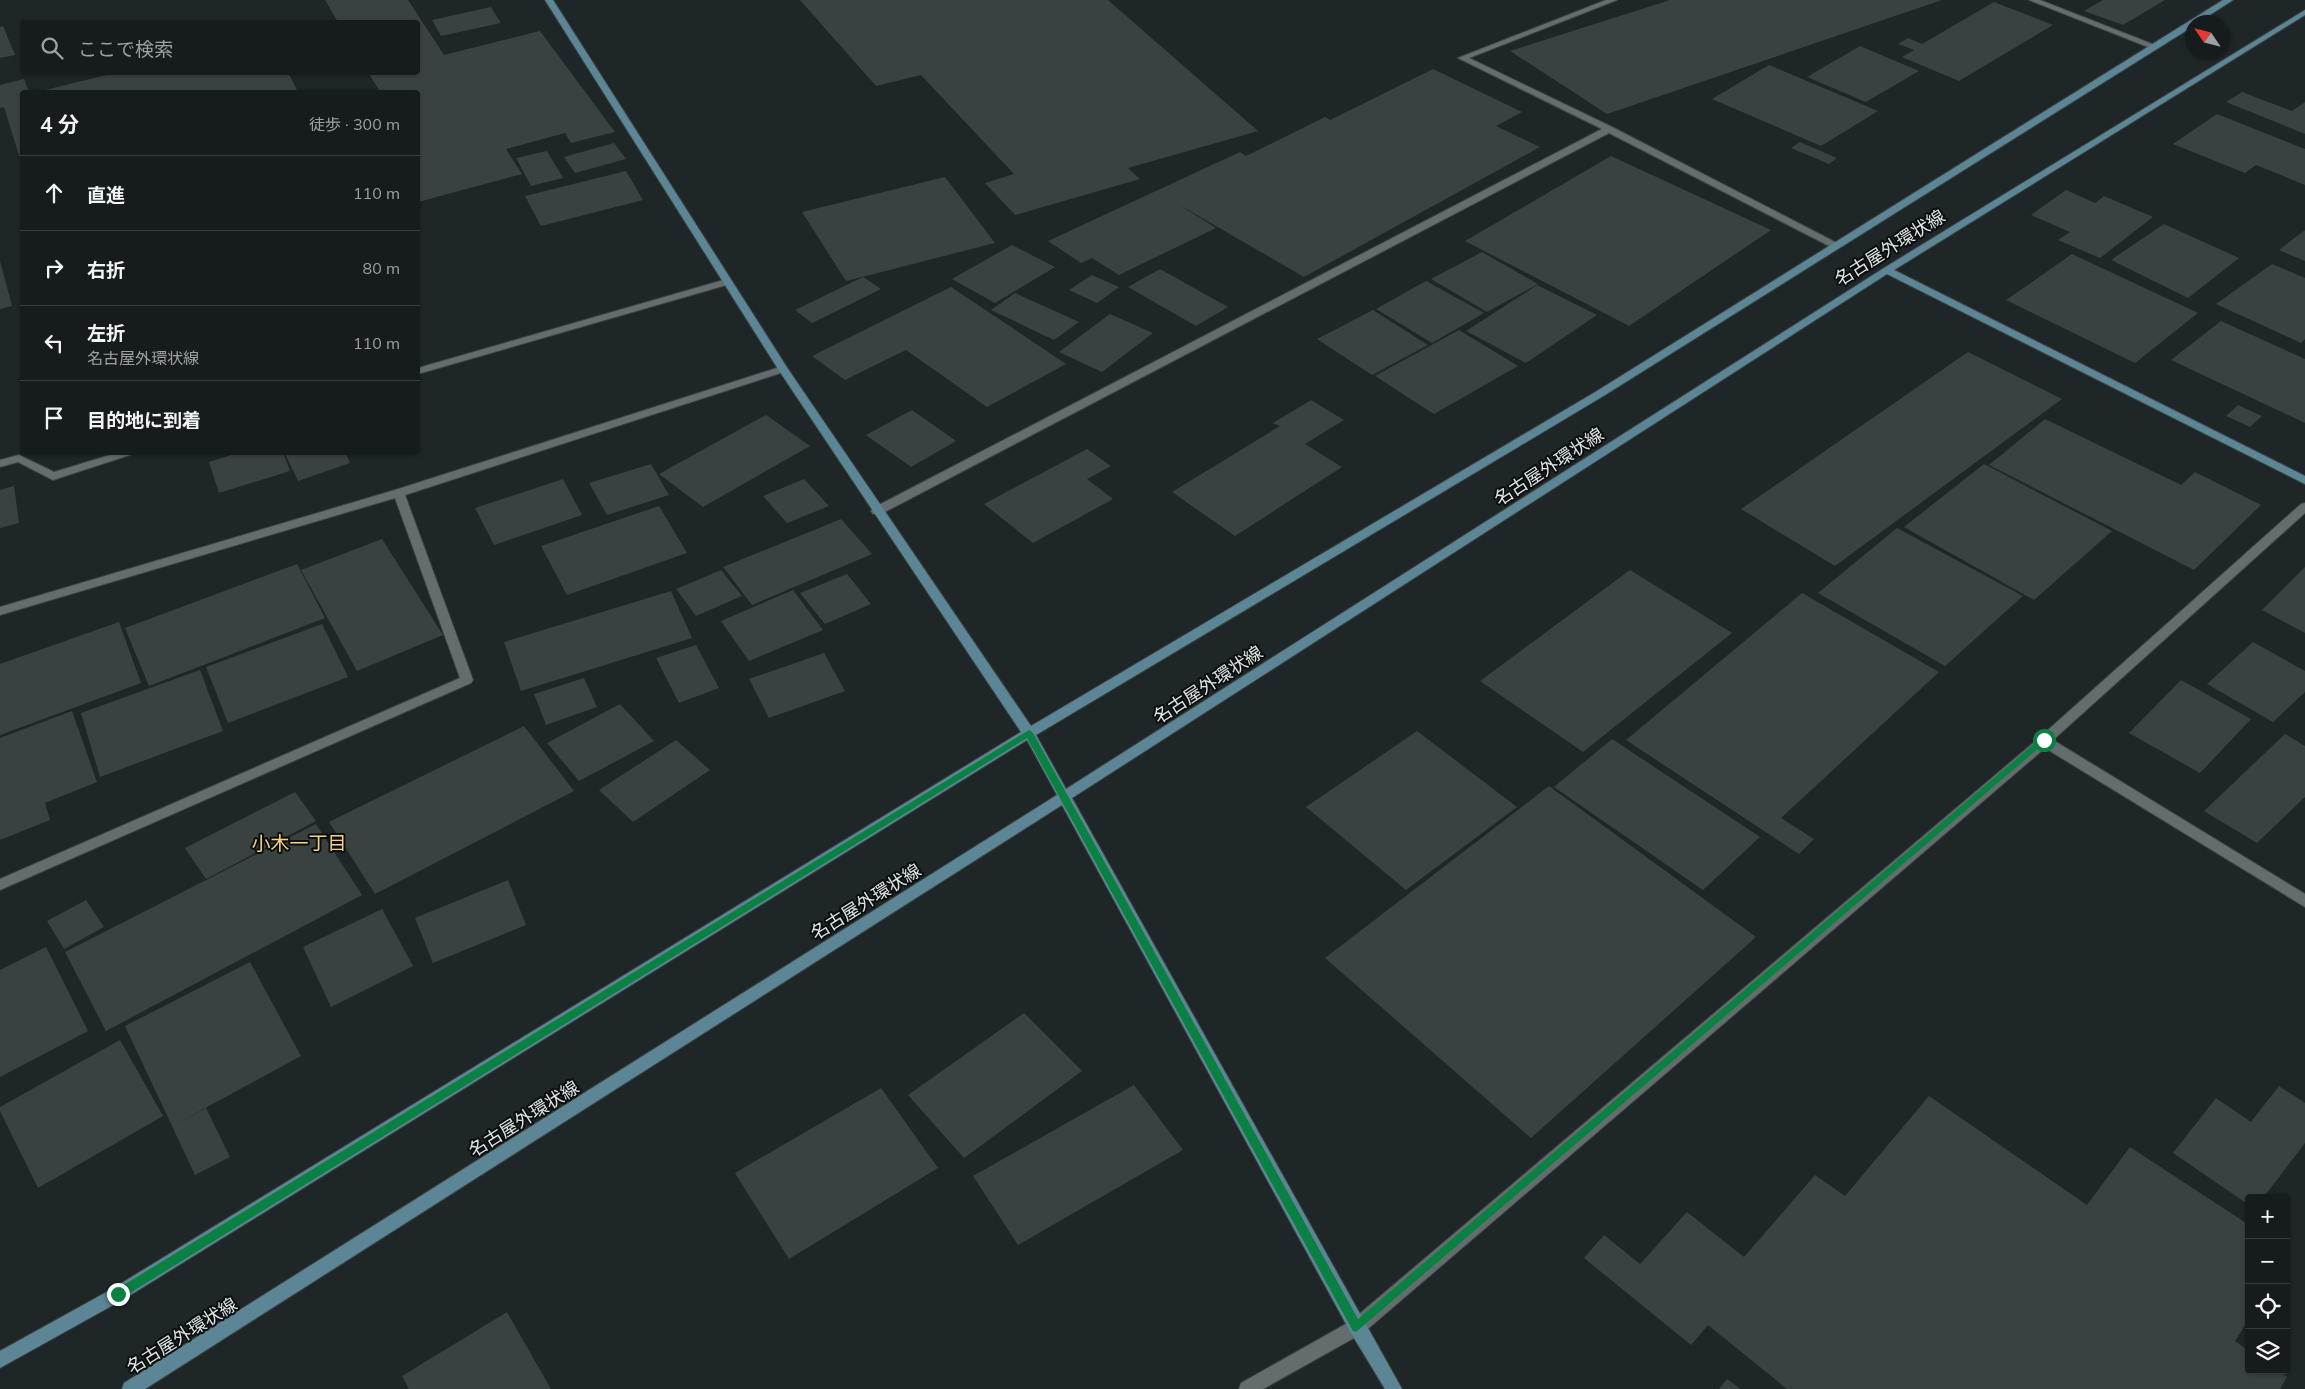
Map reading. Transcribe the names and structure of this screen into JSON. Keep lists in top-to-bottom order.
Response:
{
  "streets": {
    "main road": ["名古屋外環状線"]
  },
  "districts": ["小木一丁目"],
  "north": "top left",
  "page": {
    "search": "ここで検索",
    "heading": ["4 分", "徒歩 · 300 m"],
    "list": [
      ["直進", "110 m"],
      ["右折", "80 m"],
      ["左折", "名古屋外環状線", "110 m"],
      "目的地に到着"
    ],
    "map_buttons": ["+", "−"]
  }
}
